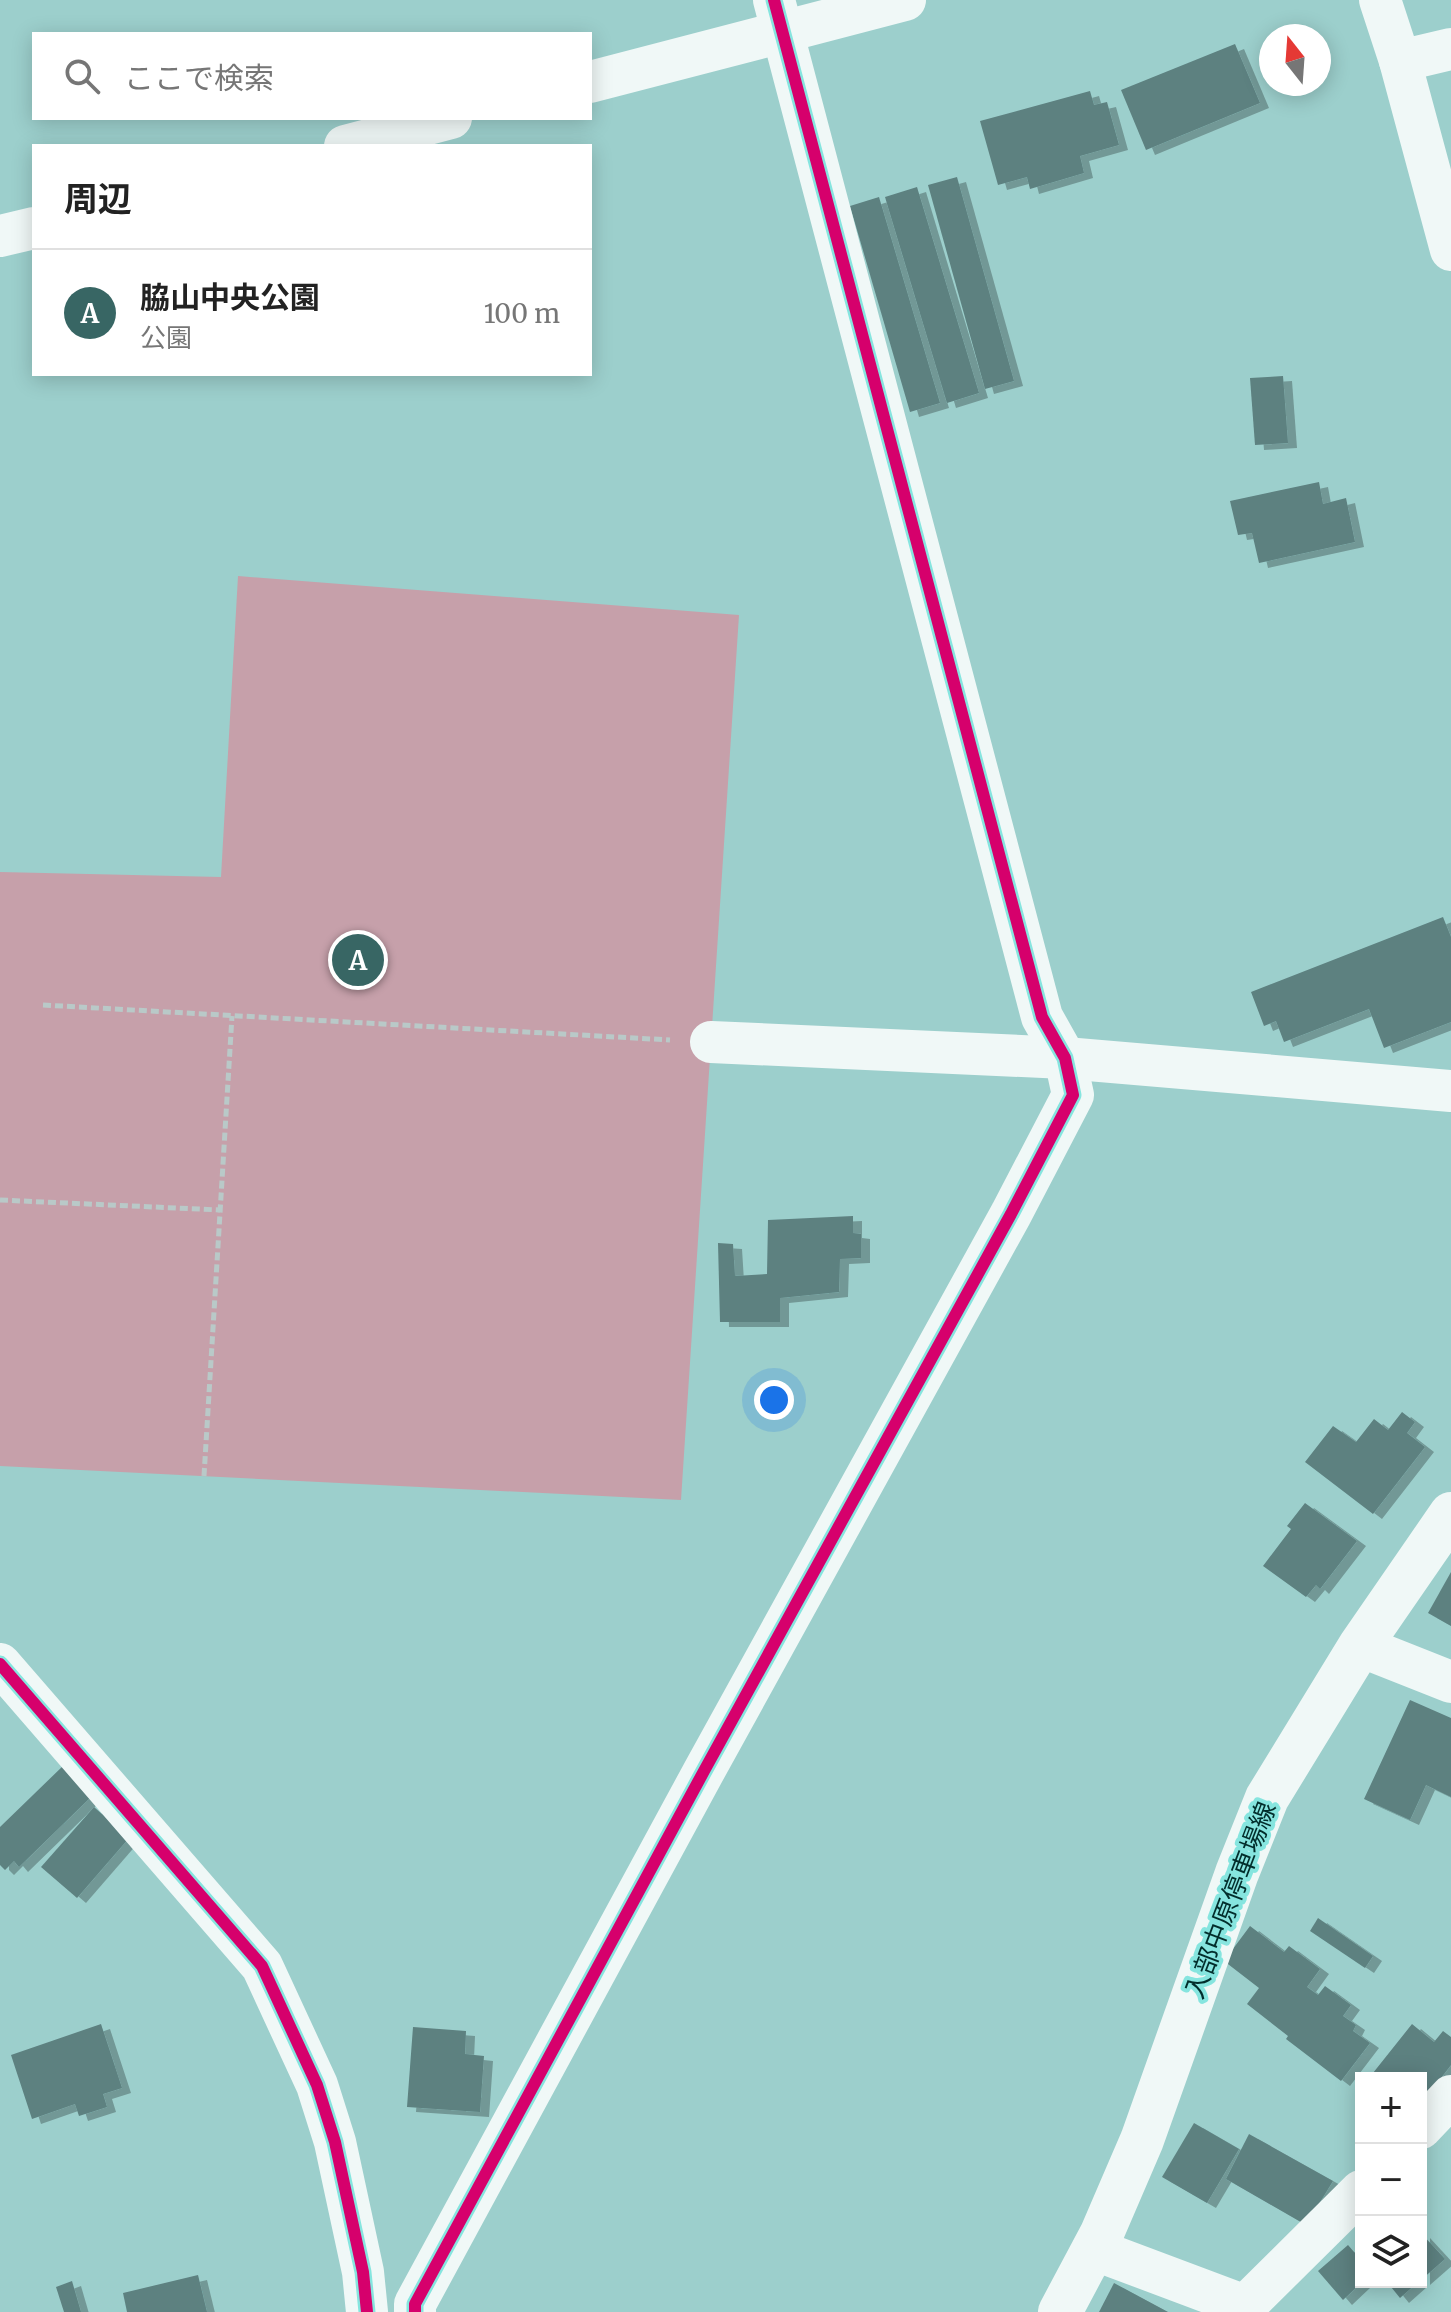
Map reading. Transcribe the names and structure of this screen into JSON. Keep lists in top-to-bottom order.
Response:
{
  "streets": {
    "main road": ["入部中原停車場線"]
  },
  "north": "top",
  "page": {
    "search": "ここで検索",
    "heading": "周辺",
    "list": [
      {
        "mark": "A",
        "name": "脇山中央公園",
        "note": "公園",
        "value": "100 m"
      }
    ],
    "pins": "A",
    "map_buttons": ["+", "−"]
  }
}
